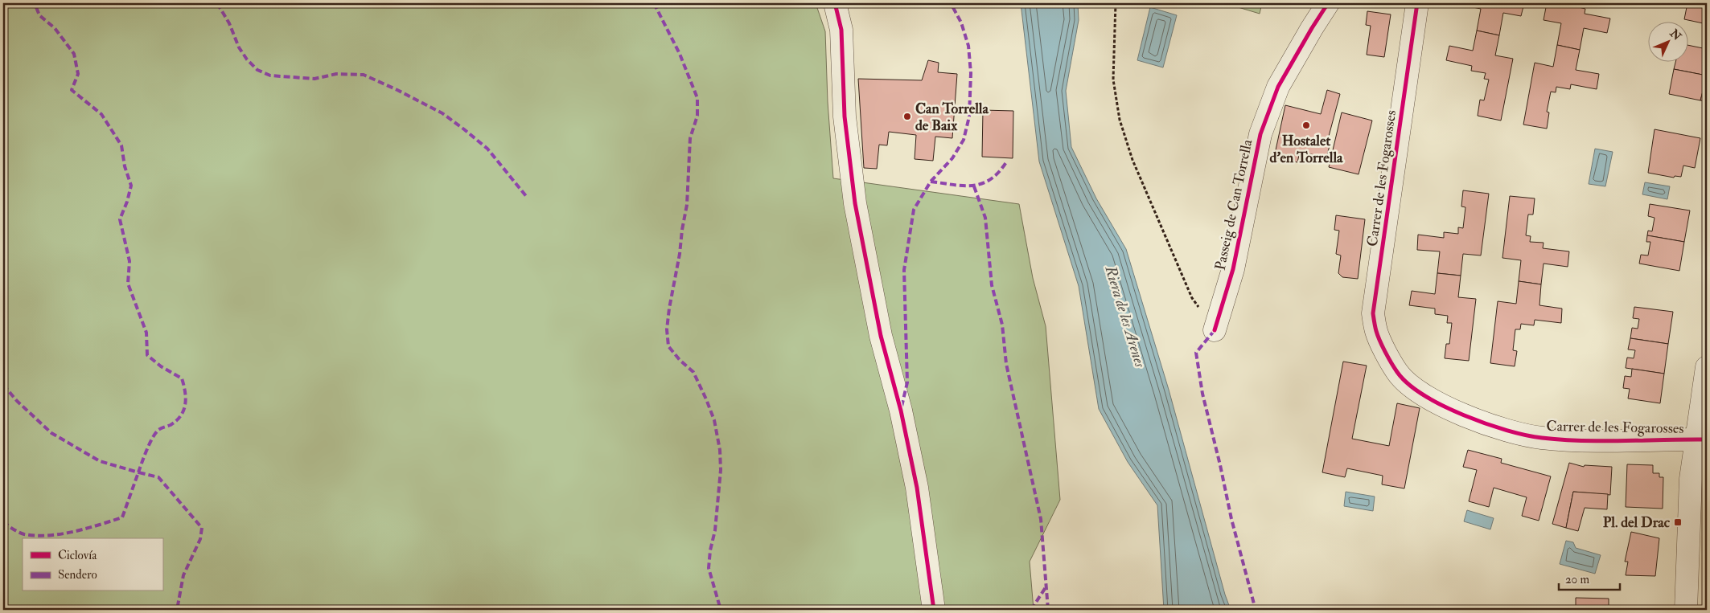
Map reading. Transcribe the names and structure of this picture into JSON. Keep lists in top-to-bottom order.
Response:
{
  "streets": {
    "street": ["Carrer de les Fogarosses", "Passeig de Can Torrella"]
  },
  "water": ["Riera de les Arenes"],
  "places": {
    "other": ["Can Torrella de Baix", "Hostalet d'en Torrella"],
    "transit": ["Pl. del Drac"]
  },
  "legend": ["Ciclovía", "Sendero"],
  "scale_bar": "20 m",
  "north": "top right"
}
